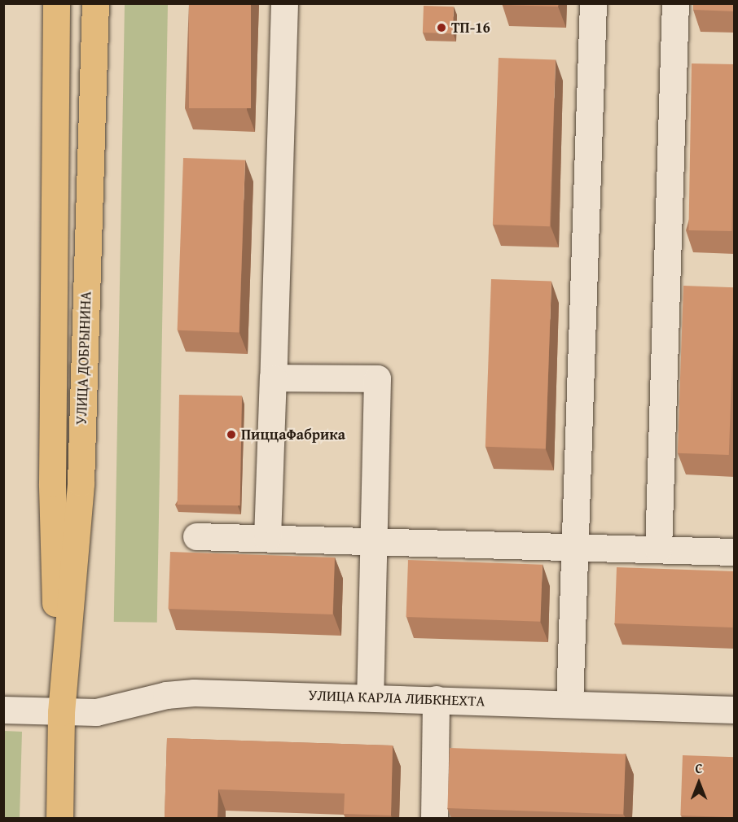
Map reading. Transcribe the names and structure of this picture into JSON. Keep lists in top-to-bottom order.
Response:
{
  "streets": {
    "main road": ["УЛИЦА ДОБРЫНИНА"],
    "street": ["УЛИЦА КАРЛА ЛИБКНЕХТА"]
  },
  "crossings": [
    ["УЛИЦА ДОБРЫНИНА", "УЛИЦА КАРЛА ЛИБКНЕХТА"]
  ],
  "places": ["ТП-16", "ПиццаФабрика"],
  "north": "top"
}
